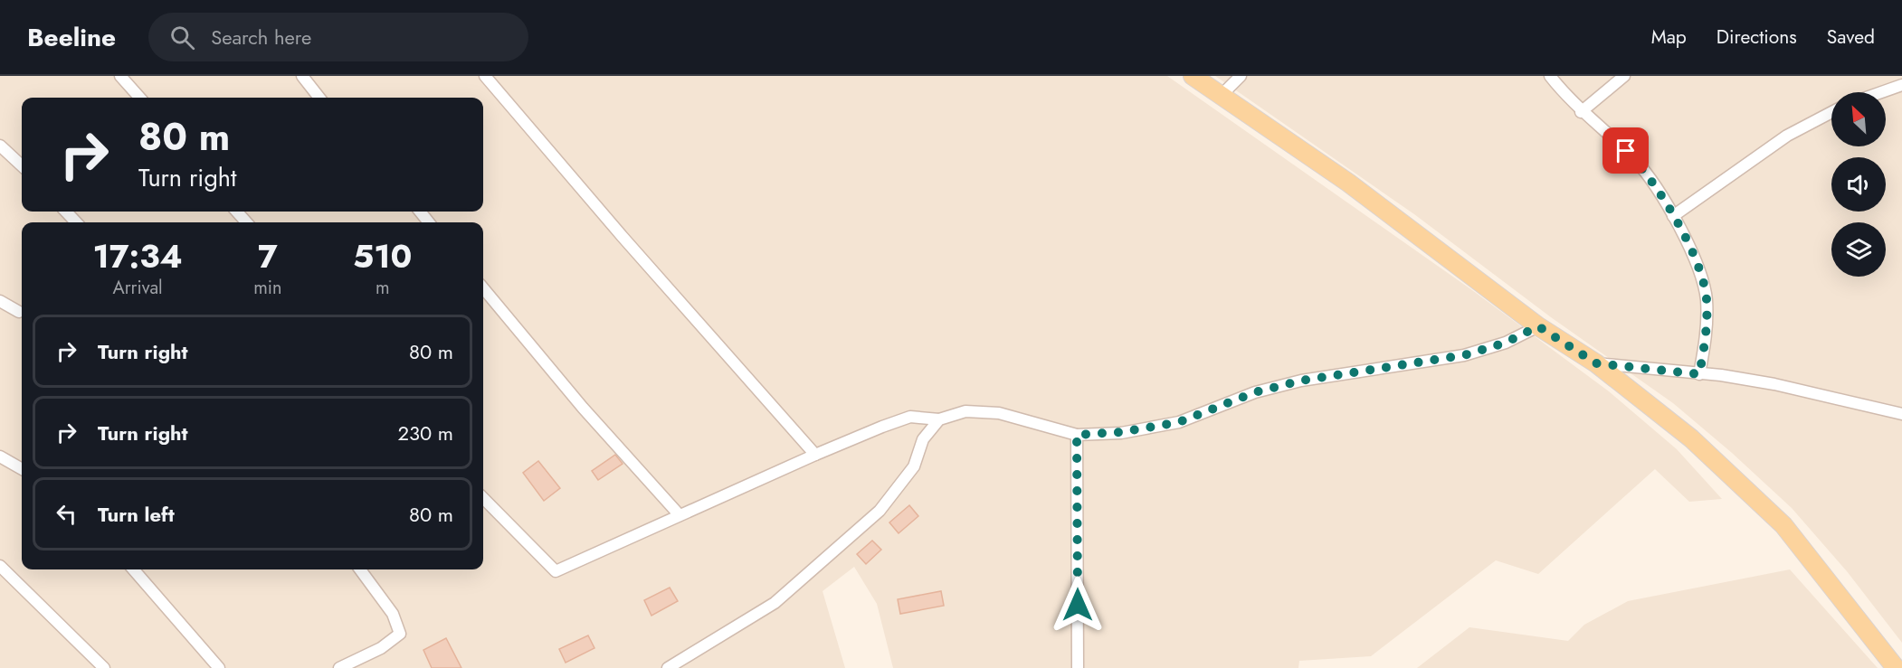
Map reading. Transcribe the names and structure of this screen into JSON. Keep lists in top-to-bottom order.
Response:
{
  "north": "top left",
  "page": {
    "header": "Beeline",
    "search": "Search here",
    "nav": ["Map", "Directions", "Saved"],
    "turn": ["80 m", "Turn right"],
    "eta": [
      "17:34",
      "Arrival",
      "7",
      "min",
      "510",
      "m"
    ],
    "list": [
      {
        "name": "Turn right",
        "value": "80 m"
      },
      {
        "name": "Turn right",
        "value": "230 m"
      },
      {
        "name": "Turn left",
        "value": "80 m"
      }
    ]
  }
}
